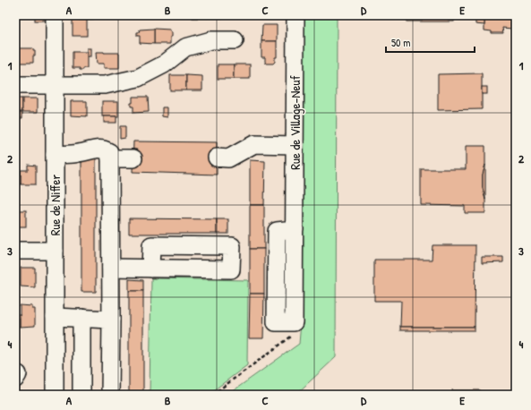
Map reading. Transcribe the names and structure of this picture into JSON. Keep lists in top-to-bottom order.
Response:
{
  "streets": {
    "street": ["Rue de Village-Neuf", "Rue de Niffer"]
  },
  "scale_bar": "50 m",
  "grid": {
    "columns": [
      "A",
      "B",
      "C",
      "D",
      "E"
    ],
    "rows": [
      "1",
      "2",
      "3",
      "4"
    ]
  }
}
